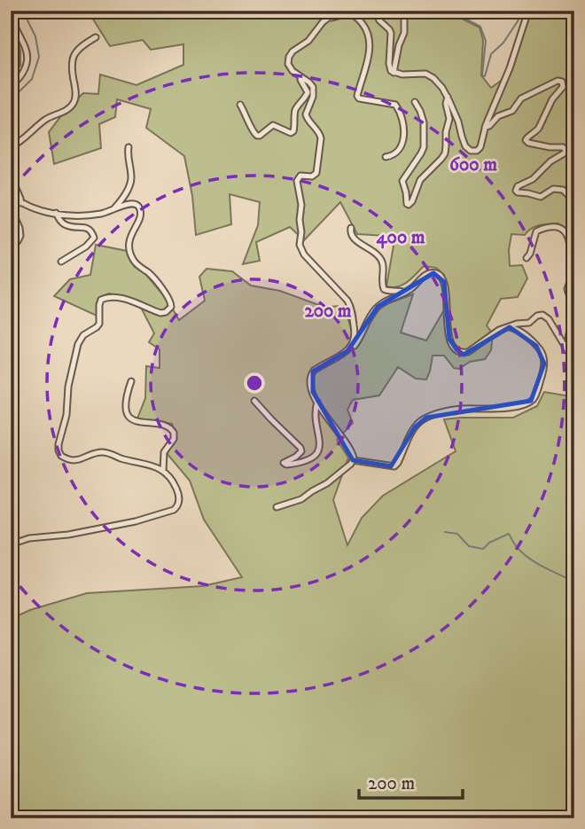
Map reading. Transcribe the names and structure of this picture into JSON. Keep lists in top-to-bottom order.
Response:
{
  "scale_bar": "200 m",
  "rings": ["600 m", "400 m", "200 m"]
}
